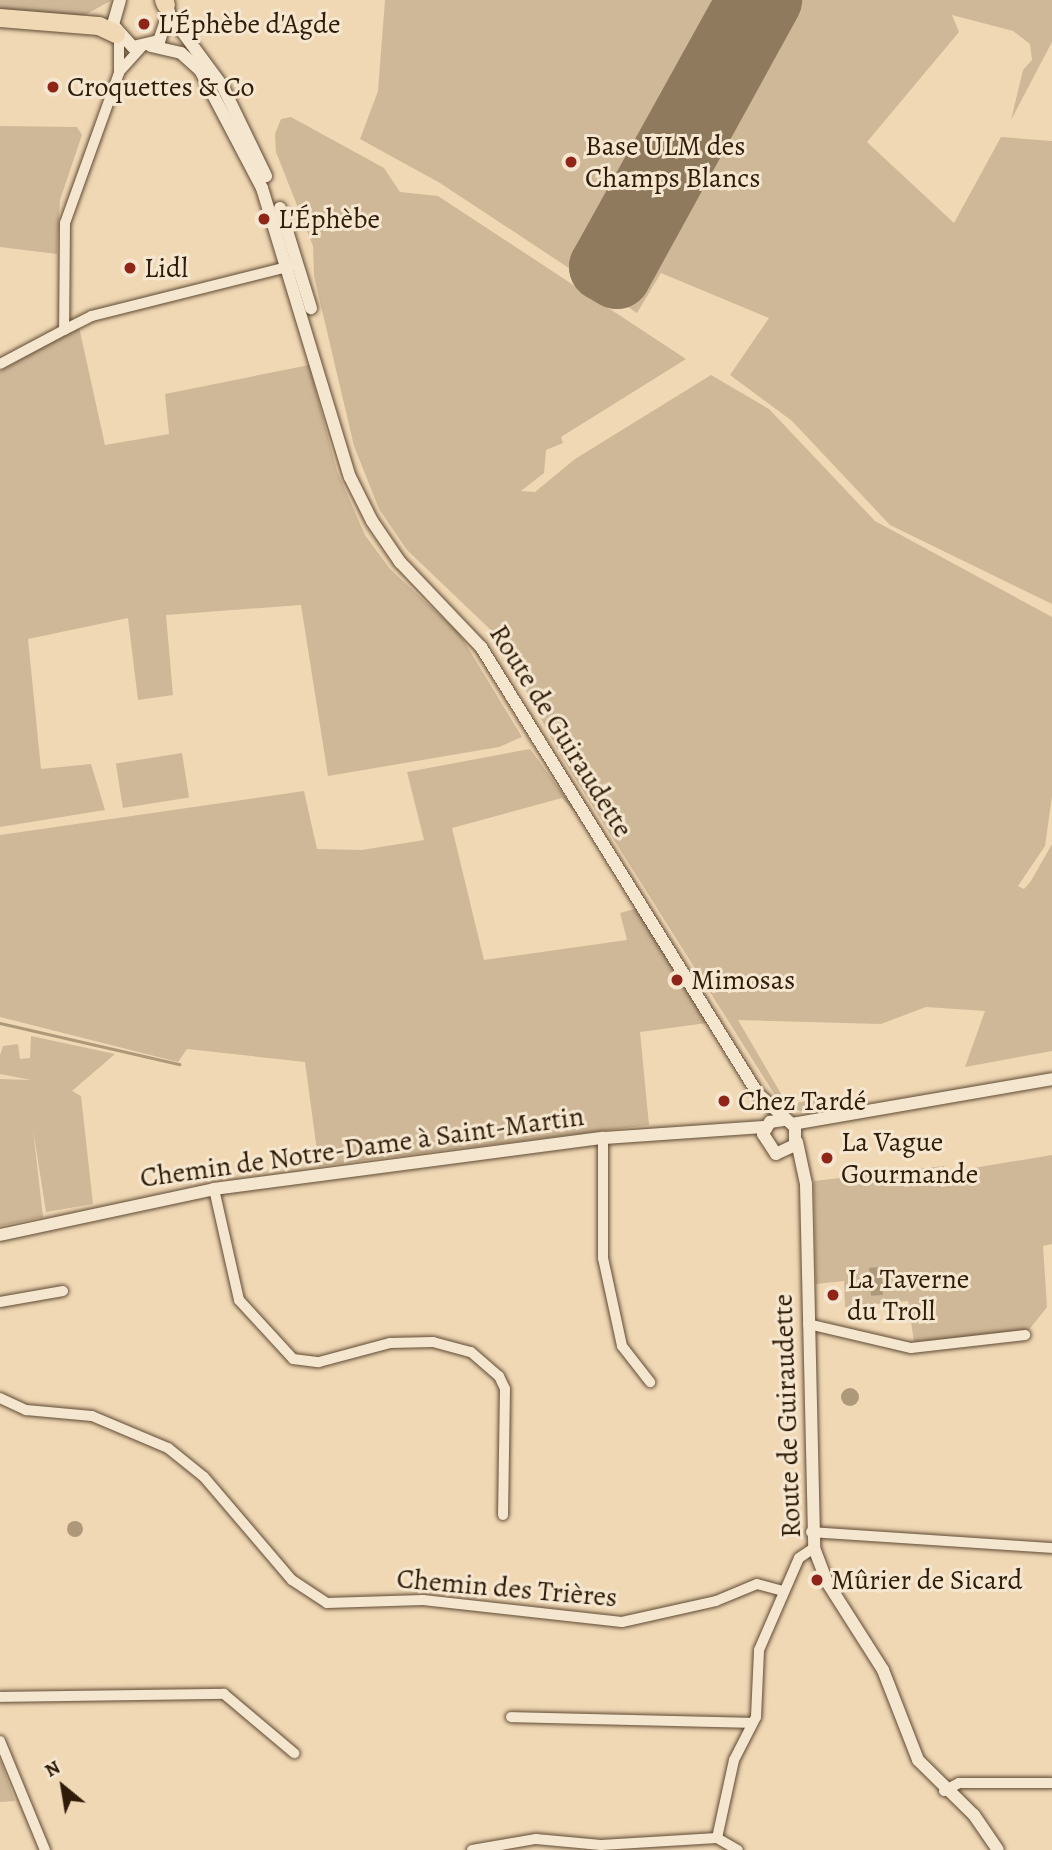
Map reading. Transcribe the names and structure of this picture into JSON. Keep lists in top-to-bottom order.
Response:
{
  "streets": {
    "street": ["Route de Guiraudette", "Chemin de Notre-Dame à Saint-Martin", "Chemin des Trières"]
  },
  "crossings": [
    ["Route de Guiraudette", "Chemin de Notre-Dame à Saint-Martin"]
  ],
  "places": [
    "L'Éphèbe d'Agde",
    "Croquettes & Co",
    "Base ULM des Champs Blancs",
    "L'Éphèbe",
    "Lidl",
    "Mimosas",
    "Chez Tardé",
    "La Vague Gourmande",
    "La Taverne du Troll",
    "Mûrier de Sicard"
  ],
  "north": "top left"
}
